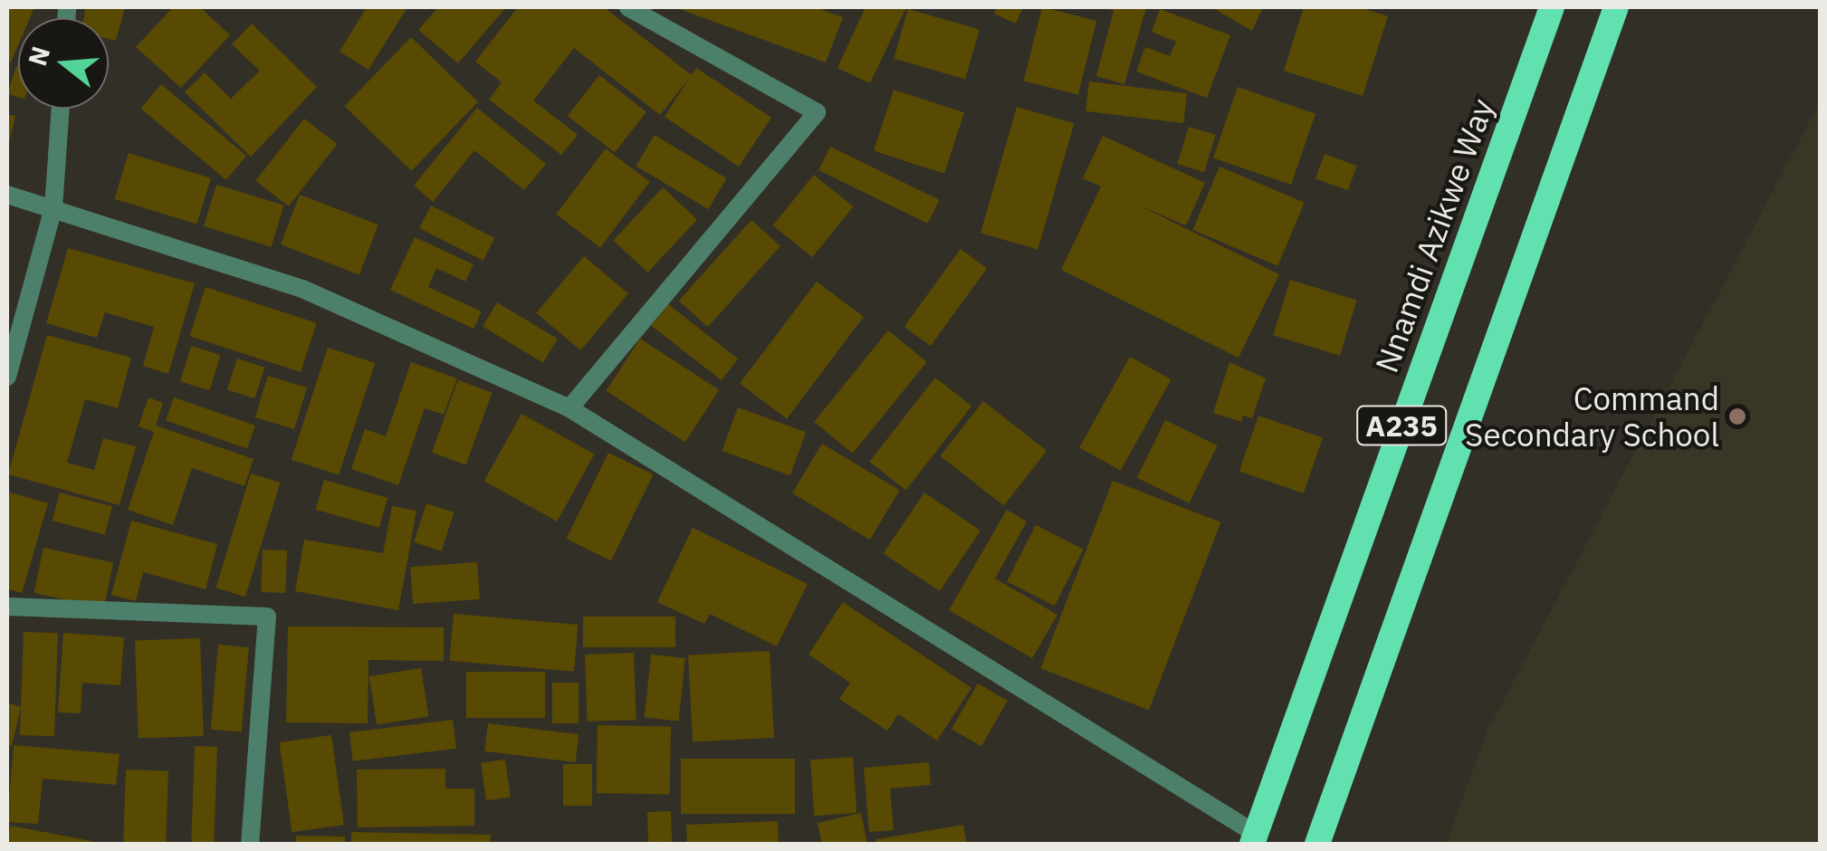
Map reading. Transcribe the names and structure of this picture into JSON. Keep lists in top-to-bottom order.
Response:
{
  "streets": {
    "highway": ["Nnamdi Azikwe Way", "A235"]
  },
  "places": ["Command Secondary School"],
  "north": "left"
}
